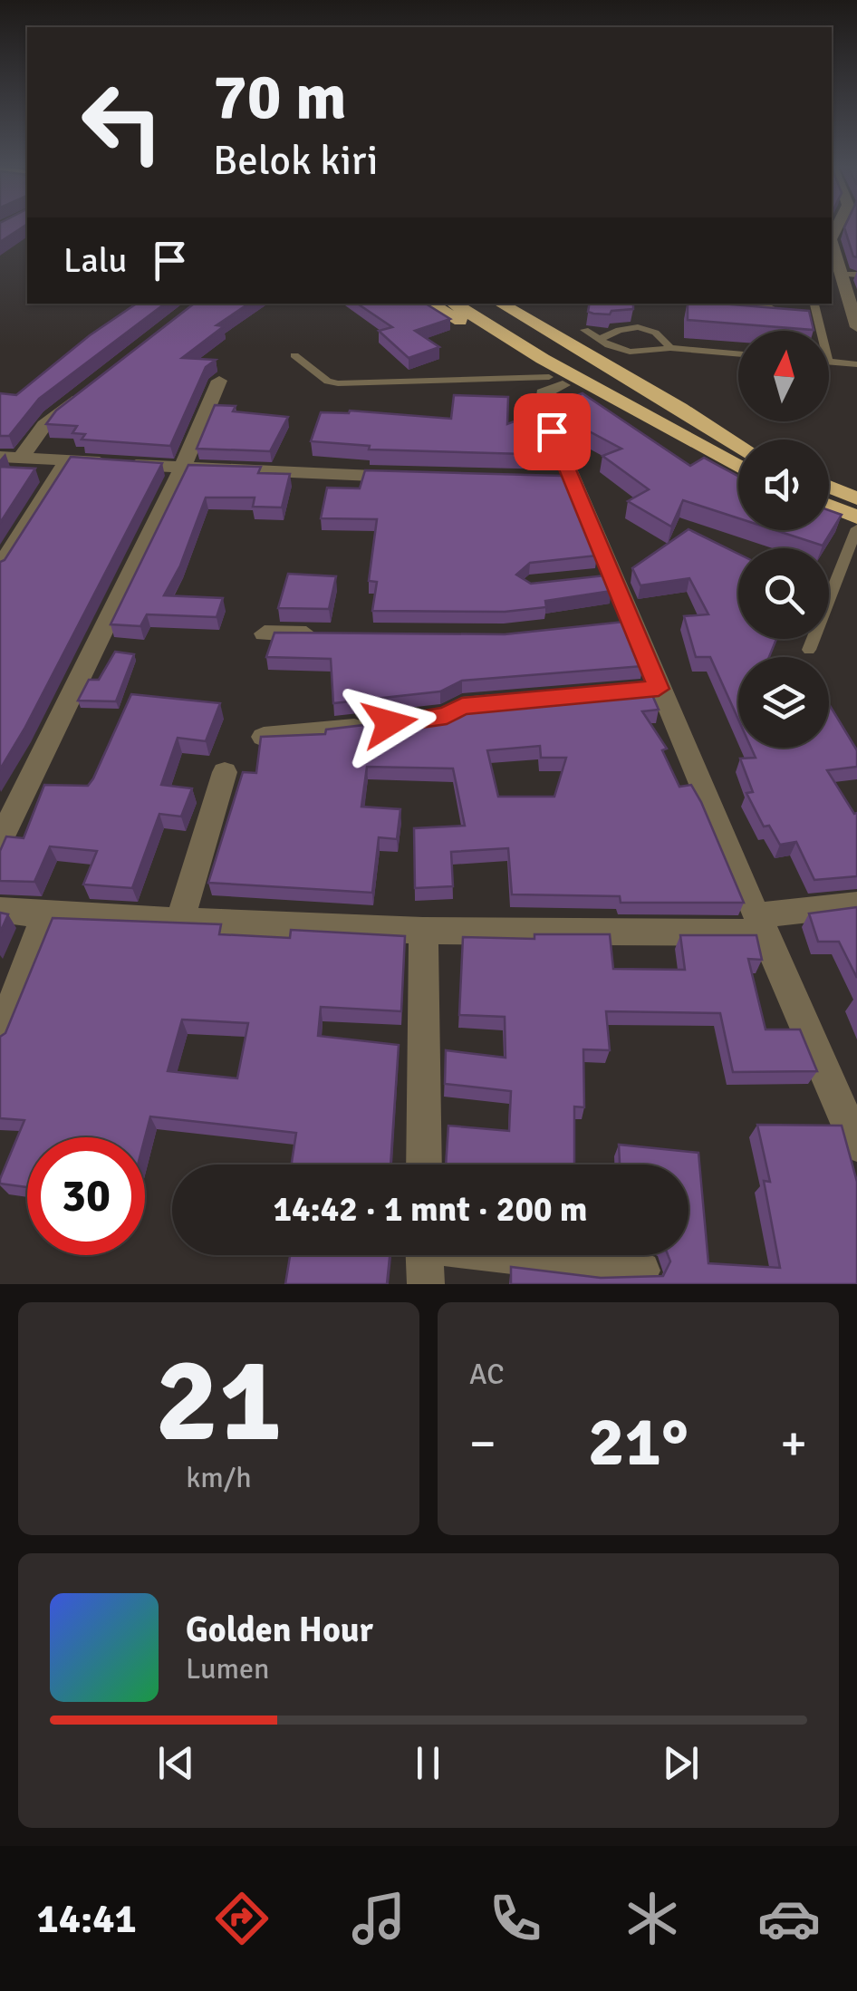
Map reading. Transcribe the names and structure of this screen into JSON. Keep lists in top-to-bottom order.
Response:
{
  "north": "top",
  "page": {
    "turn": ["70 m", "Belok kiri"],
    "then": "Lalu",
    "limit": "30",
    "trip": "14:42 · 1 mnt · 200 m",
    "tile": [
      ["21", "km/h"],
      "AC"
    ],
    "heat": ["−", "21°", "+"],
    "song": ["Golden Hour", "Lumen"],
    "tabs": "14:41"
  }
}
